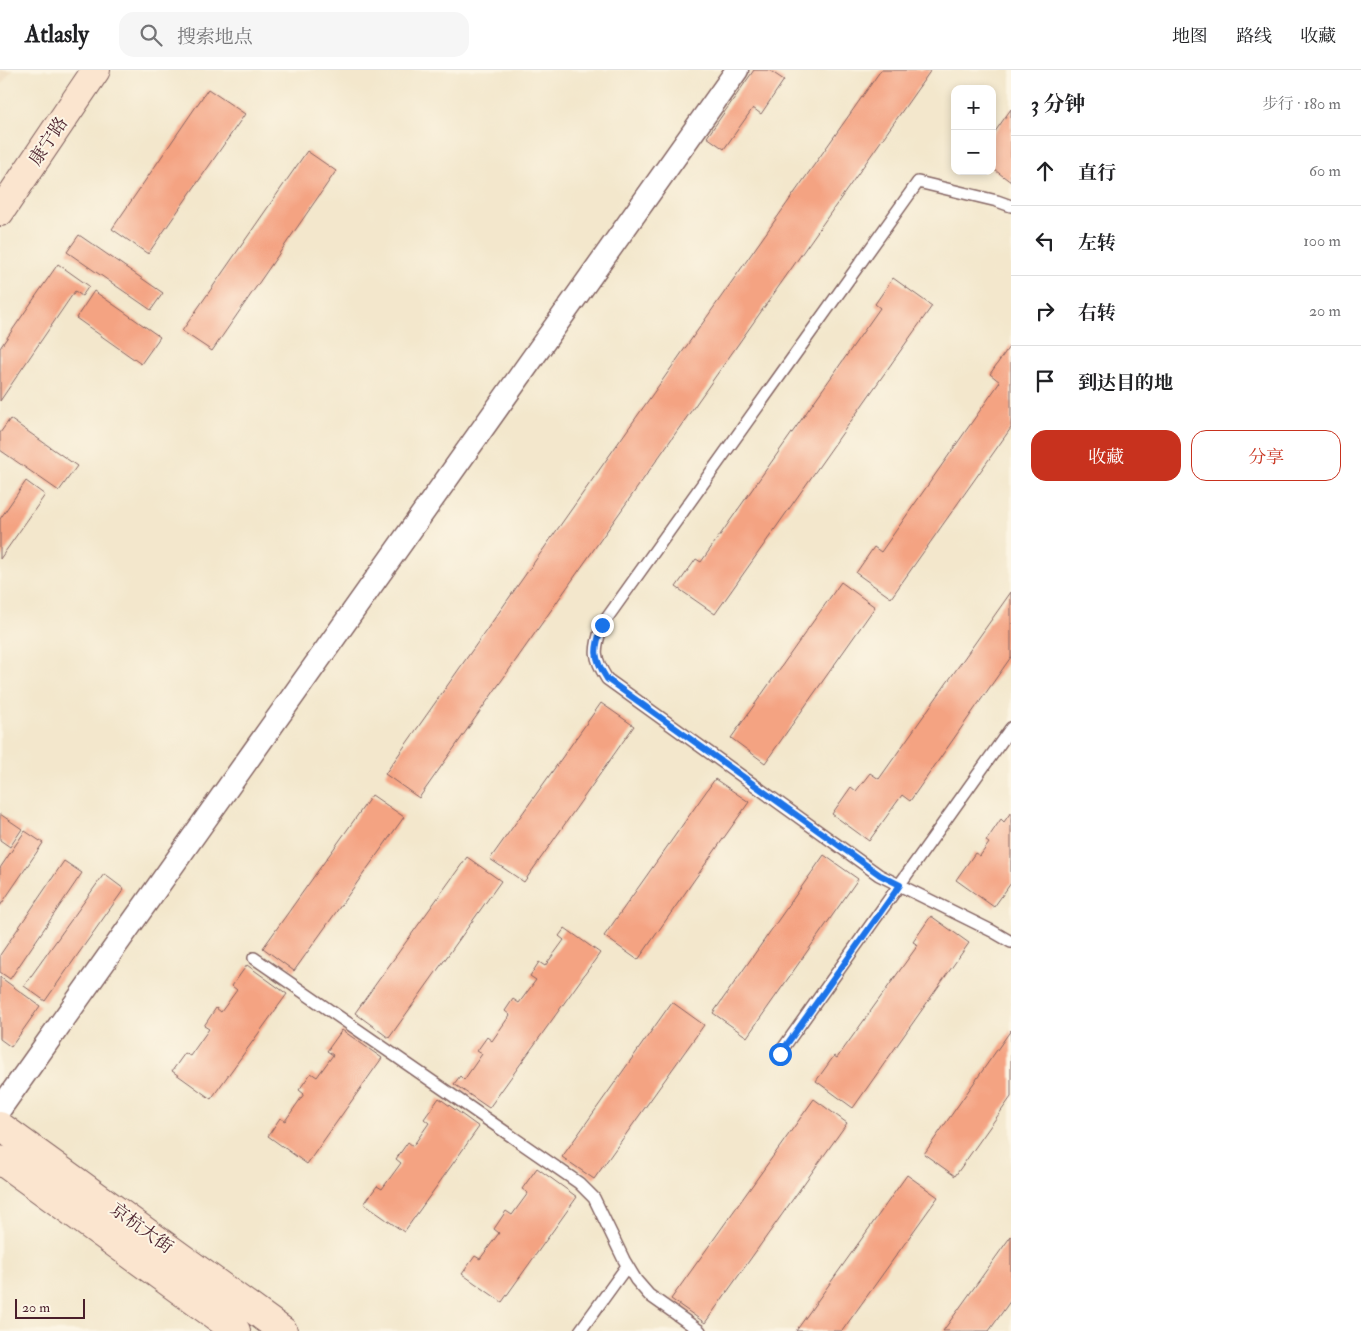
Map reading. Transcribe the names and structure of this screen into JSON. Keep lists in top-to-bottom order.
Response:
{
  "streets": {
    "main road": ["康宁路", "京杭大街"]
  },
  "scale_bar": "20 m",
  "page": {
    "header": "Atlasly",
    "search": "搜索地点",
    "nav": ["地图", "路线", "收藏"],
    "heading": ["3 分钟", "步行 · 180 m"],
    "map_buttons": ["+", "−"],
    "list": [
      ["直行", "60 m"],
      ["左转", "100 m"],
      ["右转", "20 m"],
      "到达目的地"
    ],
    "buttons": ["收藏", "分享"],
    "scale": "20 m"
  }
}
